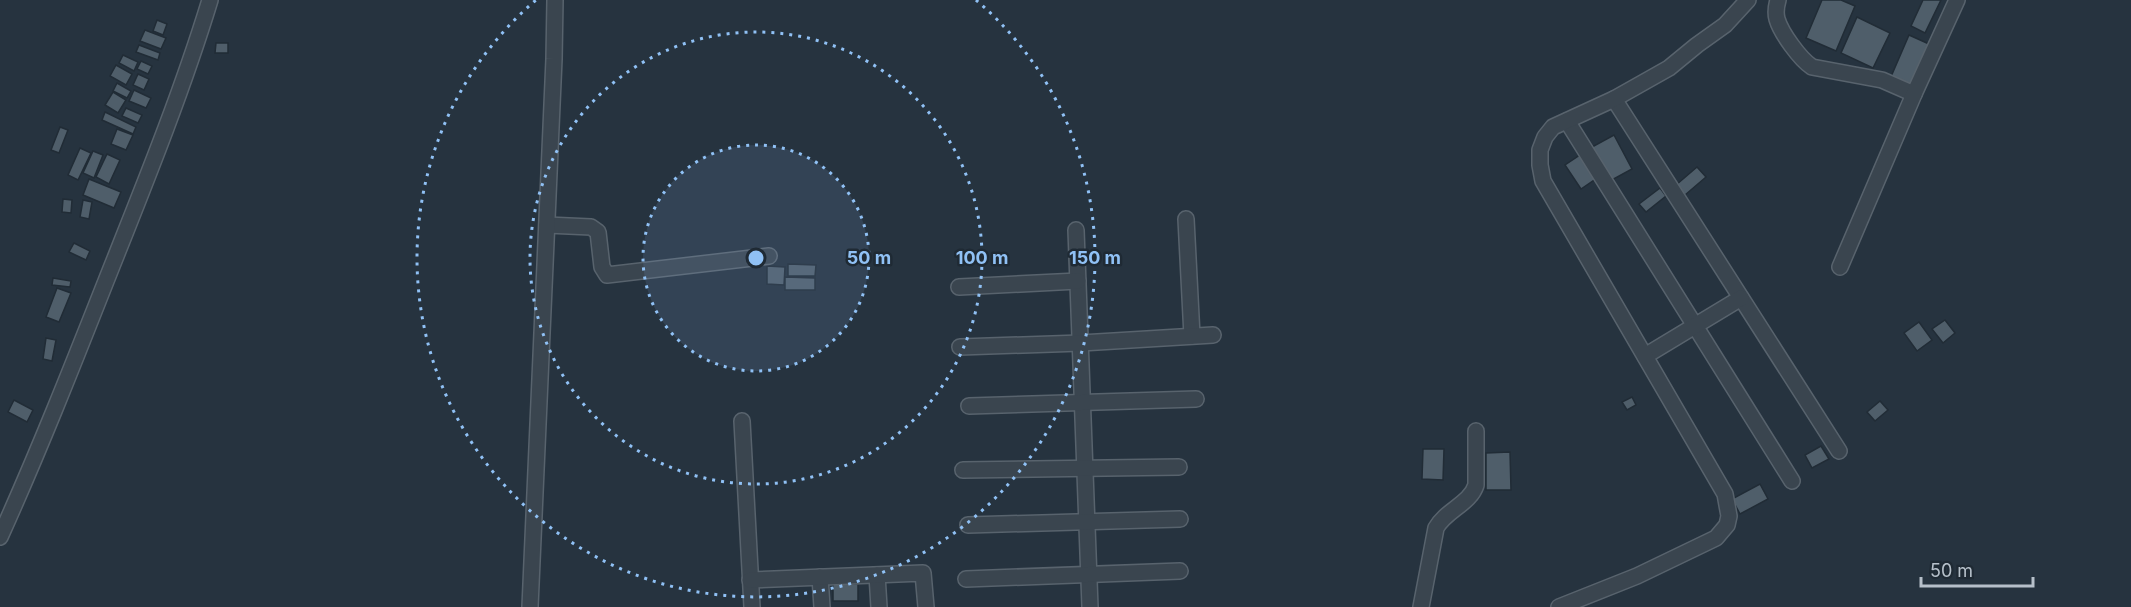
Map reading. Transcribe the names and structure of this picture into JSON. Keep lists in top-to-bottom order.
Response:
{
  "scale_bar": "50 m",
  "rings": ["50 m", "100 m", "150 m"]
}
